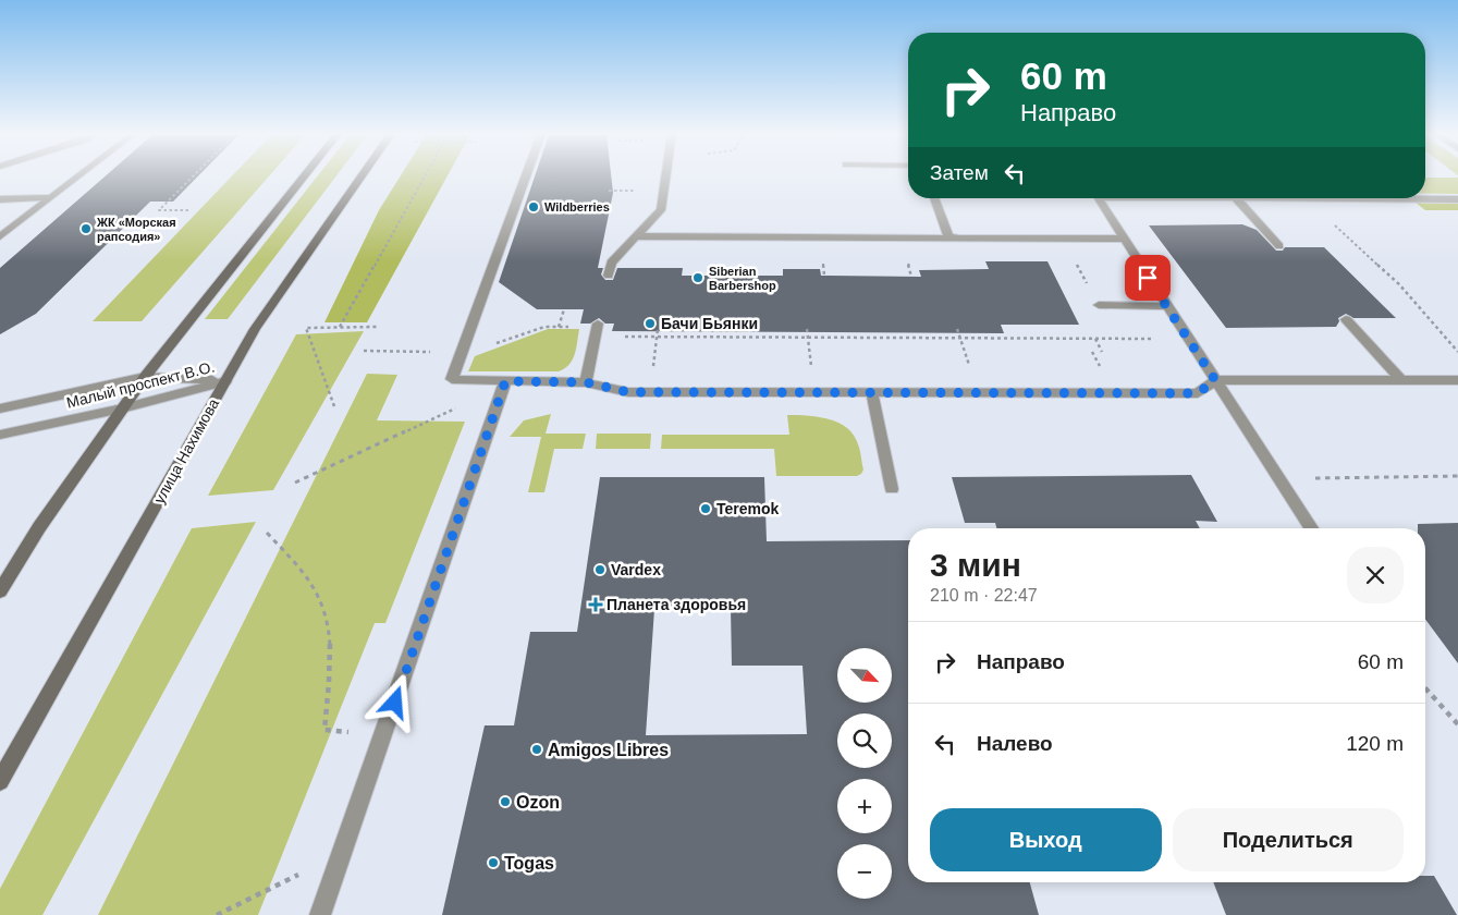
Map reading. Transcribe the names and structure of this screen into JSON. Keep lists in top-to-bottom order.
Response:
{
  "streets": {
    "main road": ["улица Нахимова"],
    "street": ["Малый проспект В.О."]
  },
  "crossings": [
    ["Малый проспект В.О.", "улица Нахимова"]
  ],
  "places": {
    "other": [
      "Wildberries",
      "ЖК «Морская рапсодия»",
      "Siberian Barbershop",
      "Бачи Бьянки",
      "Teremok",
      "Vardex",
      "Amigos Libres",
      "Ozon",
      "Togas"
    ],
    "health": ["Планета здоровья"]
  },
  "north": "bottom right",
  "page": {
    "turn": ["60 m", "Направо"],
    "then": "Затем",
    "heading": ["3 мин", "210 m · 22:47"],
    "list": [
      {
        "name": "Направо",
        "value": "60 m"
      },
      {
        "name": "Налево",
        "value": "120 m"
      }
    ],
    "map_buttons": ["+", "−"],
    "buttons": ["Выход", "Поделиться"]
  }
}
